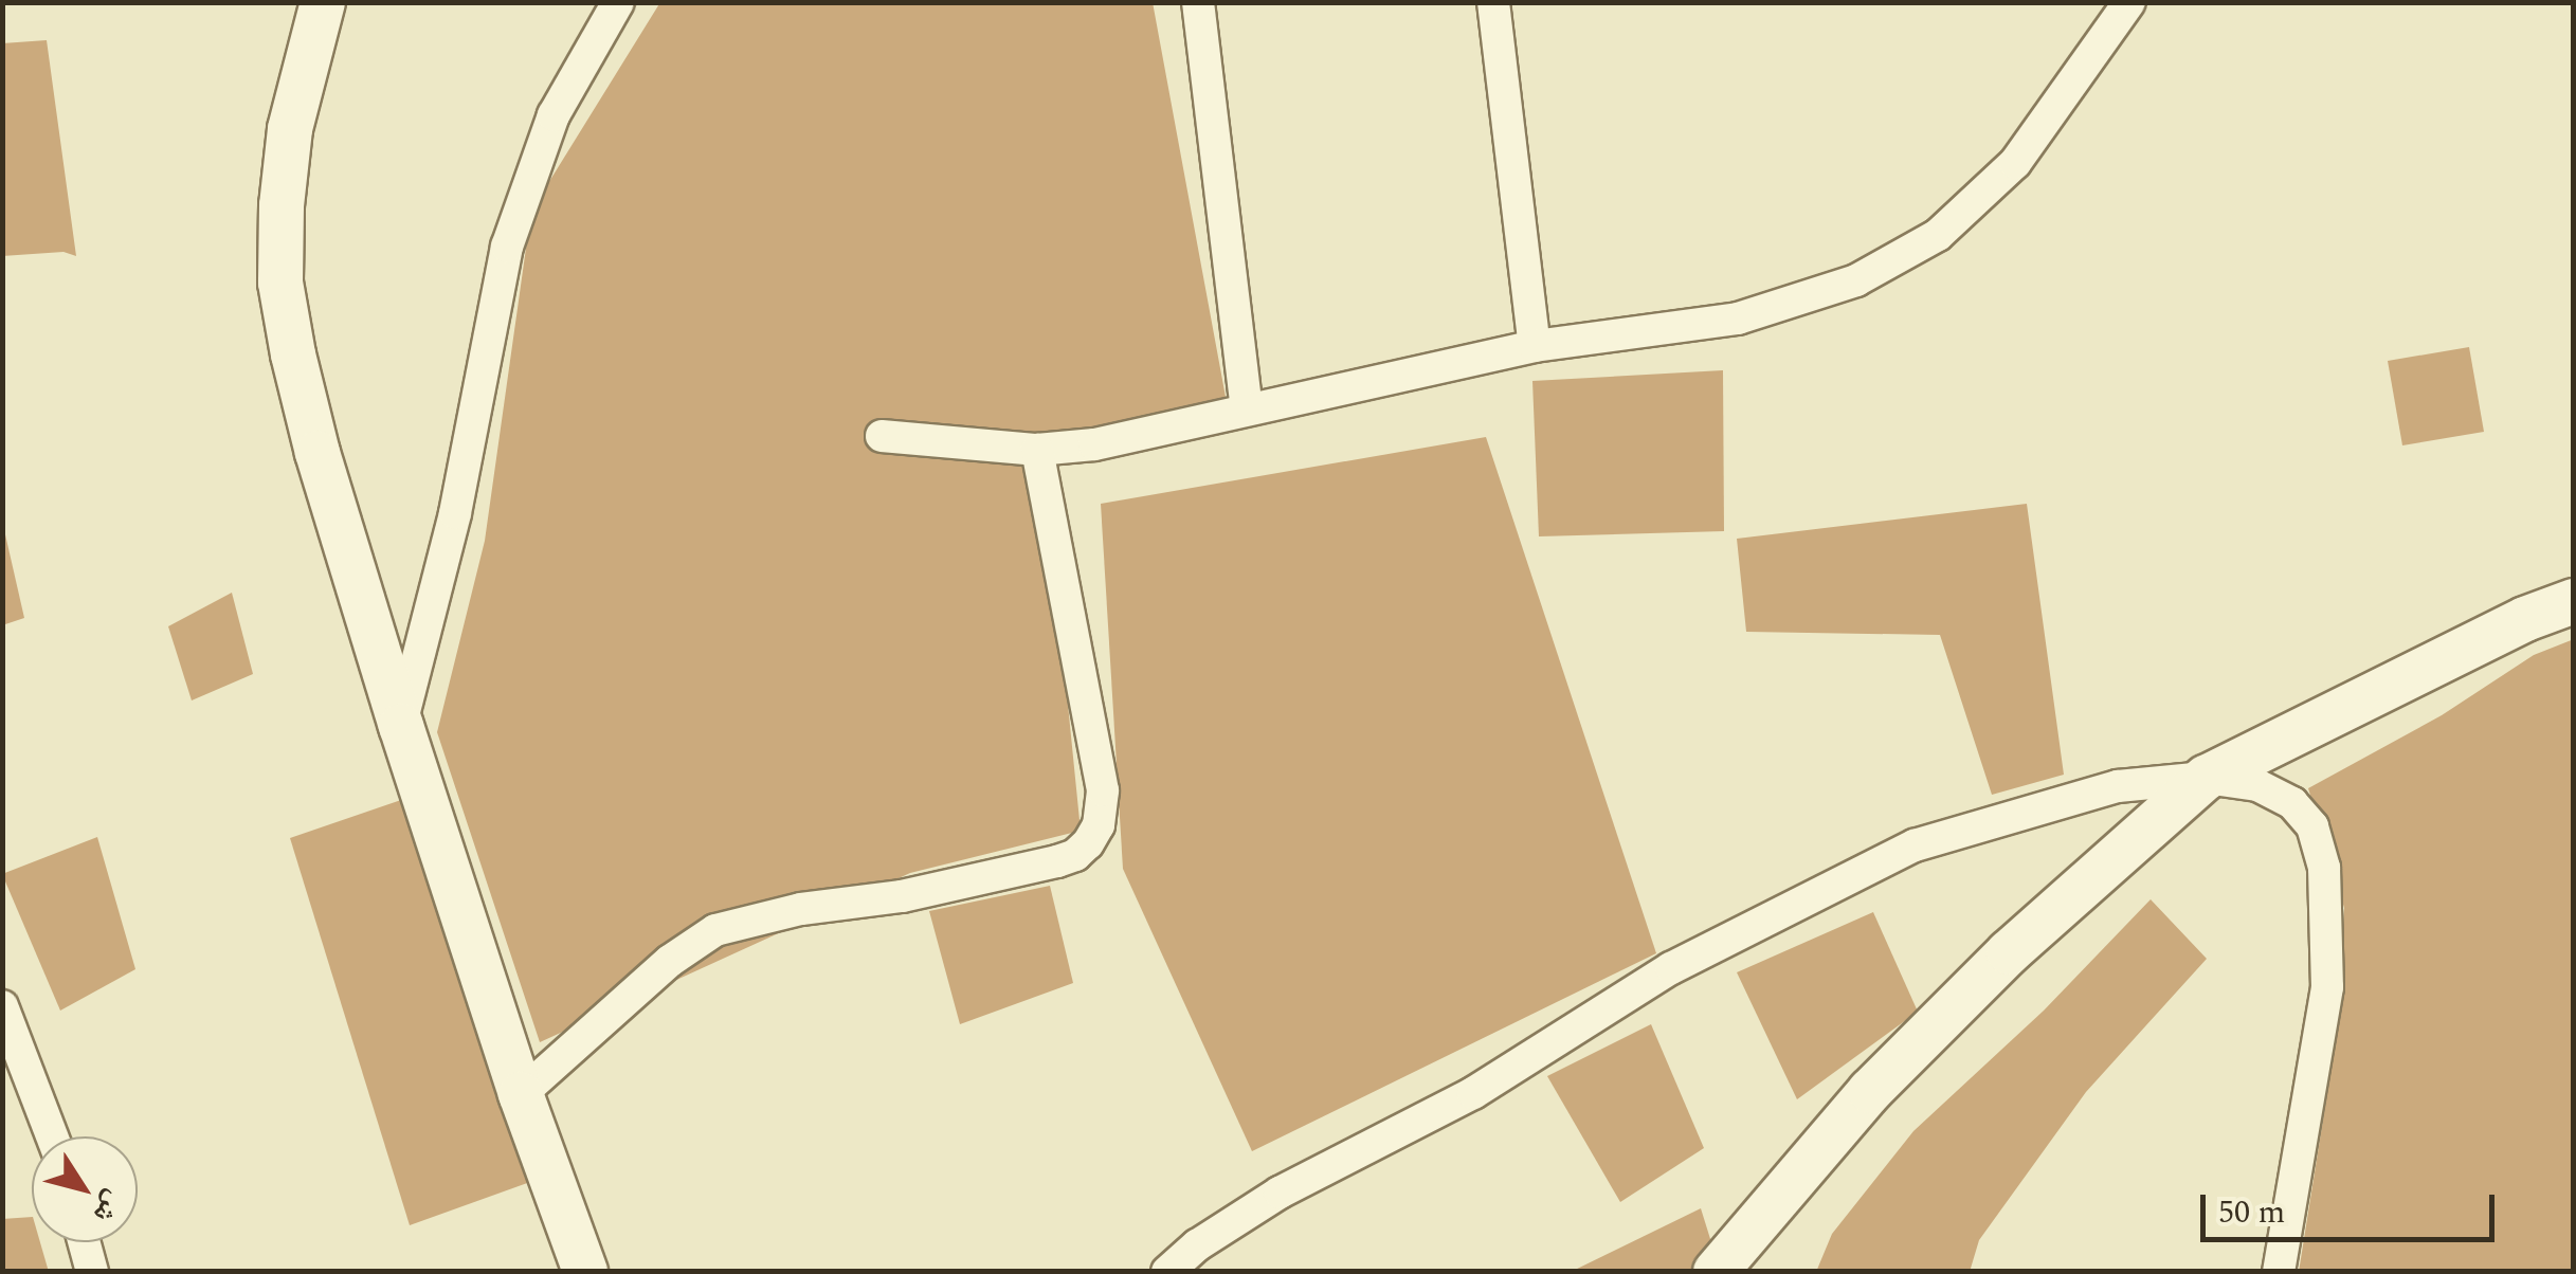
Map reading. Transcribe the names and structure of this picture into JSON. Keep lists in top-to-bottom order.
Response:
{
  "scale_bar": "50 m",
  "north": "bottom right"
}
